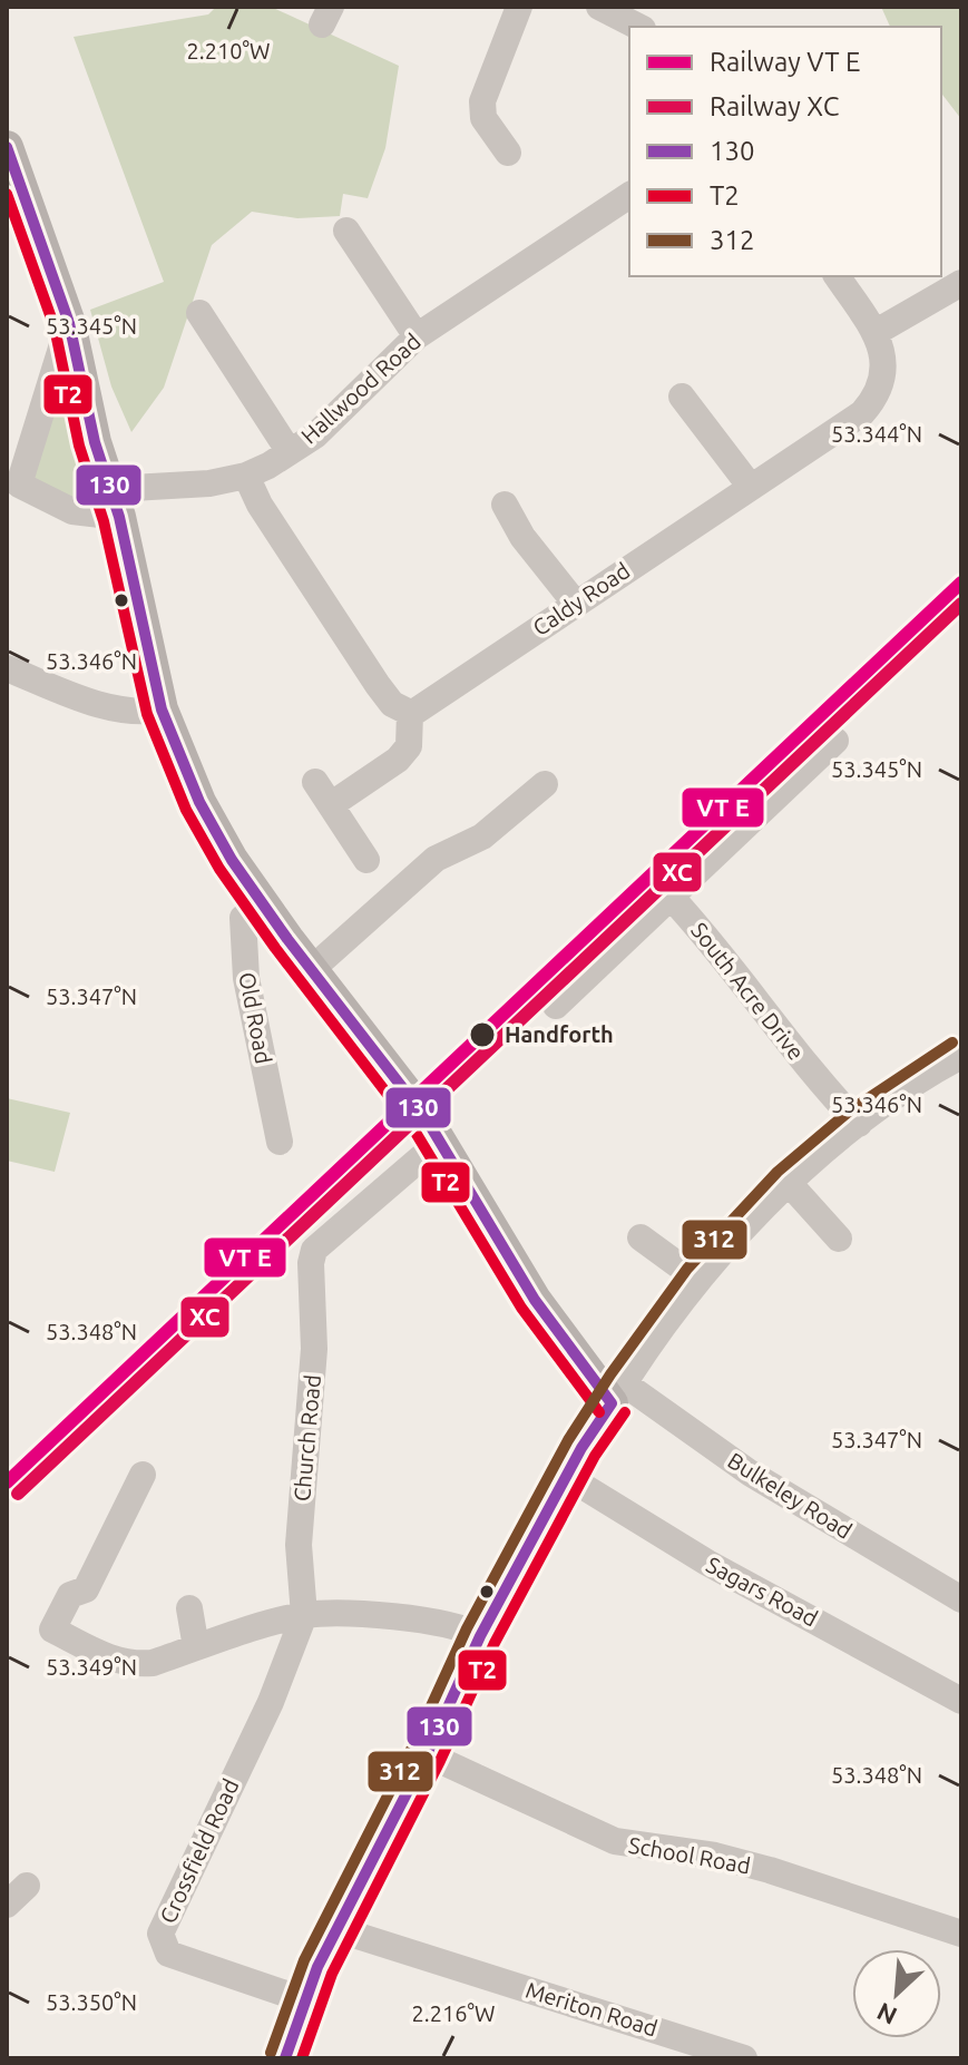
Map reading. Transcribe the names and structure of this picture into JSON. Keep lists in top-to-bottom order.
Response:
{
  "streets": {
    "street": [
      "Hallwood Road",
      "Caldy Road",
      "South Acre Drive",
      "Old Road",
      "Church Road",
      "Bulkeley Road",
      "Sagars Road",
      "Crossfield Road",
      "School Road",
      "Meriton Road"
    ]
  },
  "crossings": [
    ["Church Road", "Crossfield Road"]
  ],
  "places": ["Handforth"],
  "lines": [
    "transit line 130",
    "transit line T2",
    "rail line XC",
    "transit line 312"
  ],
  "legend": [
    "Railway VT E",
    "Railway XC",
    "130",
    "T2",
    "312"
  ],
  "north": "bottom left",
  "coordinates": [
    "2.210°W",
    "53.345°N",
    "53.344°N",
    "53.346°N",
    "53.347°N",
    "53.348°N",
    "53.349°N",
    "53.350°N",
    "2.216°W"
  ]
}
